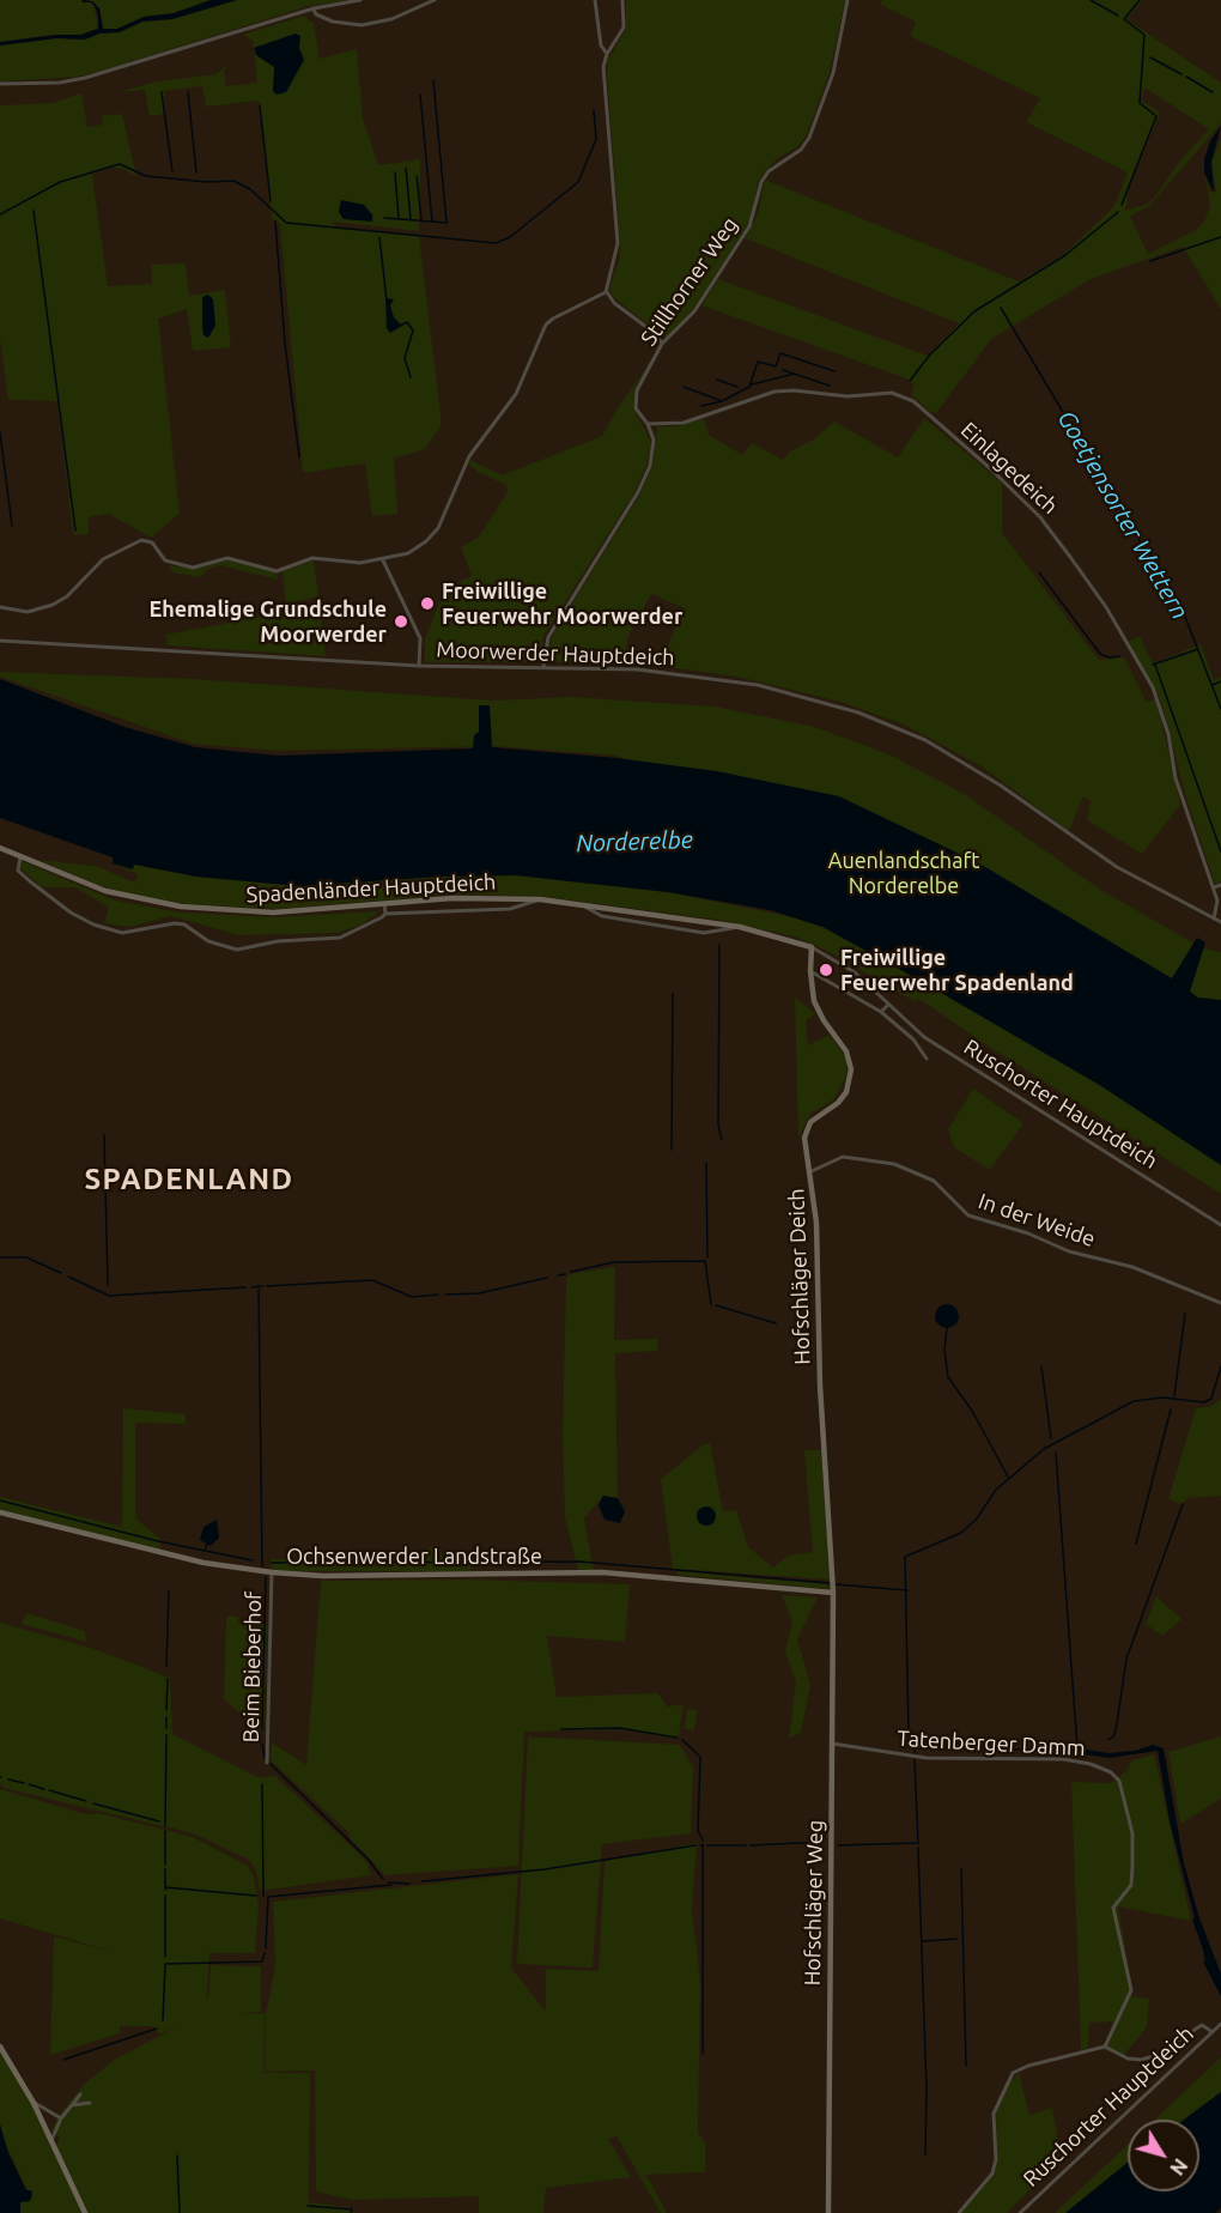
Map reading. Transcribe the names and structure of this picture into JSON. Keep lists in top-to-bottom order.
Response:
{
  "streets": {
    "street": [
      "Stillhorner Weg",
      "Einlagedeich",
      "Moorwerder Hauptdeich",
      "Spadenländer Hauptdeich",
      "Ruschorter Hauptdeich",
      "In der Weide",
      "Hofschläger Deich",
      "Ochsenwerder Landstraße",
      "Beim Bieberhof",
      "Tatenberger Damm",
      "Hofschläger Weg"
    ]
  },
  "crossings": [
    ["Stillhorner Weg", "Einlagedeich"],
    ["Einlagedeich", "Moorwerder Hauptdeich"],
    ["Spadenländer Hauptdeich", "Ruschorter Hauptdeich"],
    ["Spadenländer Hauptdeich", "Hofschläger Deich"],
    ["Ruschorter Hauptdeich", "Hofschläger Deich"],
    ["In der Weide", "Hofschläger Deich"],
    ["Hofschläger Deich", "Ochsenwerder Landstraße"],
    ["Hofschläger Deich", "Hofschläger Weg"],
    ["Ochsenwerder Landstraße", "Beim Bieberhof"],
    ["Ochsenwerder Landstraße", "Hofschläger Weg"],
    ["Tatenberger Damm", "Hofschläger Weg"]
  ],
  "districts": ["SPADENLAND"],
  "water": ["Goetjensorter Wettern", "Norderelbe"],
  "parks": ["Auenlandschaft Norderelbe"],
  "places": ["Freiwillige Feuerwehr Moorwerder", "Ehemalige Grundschule Moorwerder", "Freiwillige Feuerwehr Spadenland"],
  "north": "bottom right"
}
